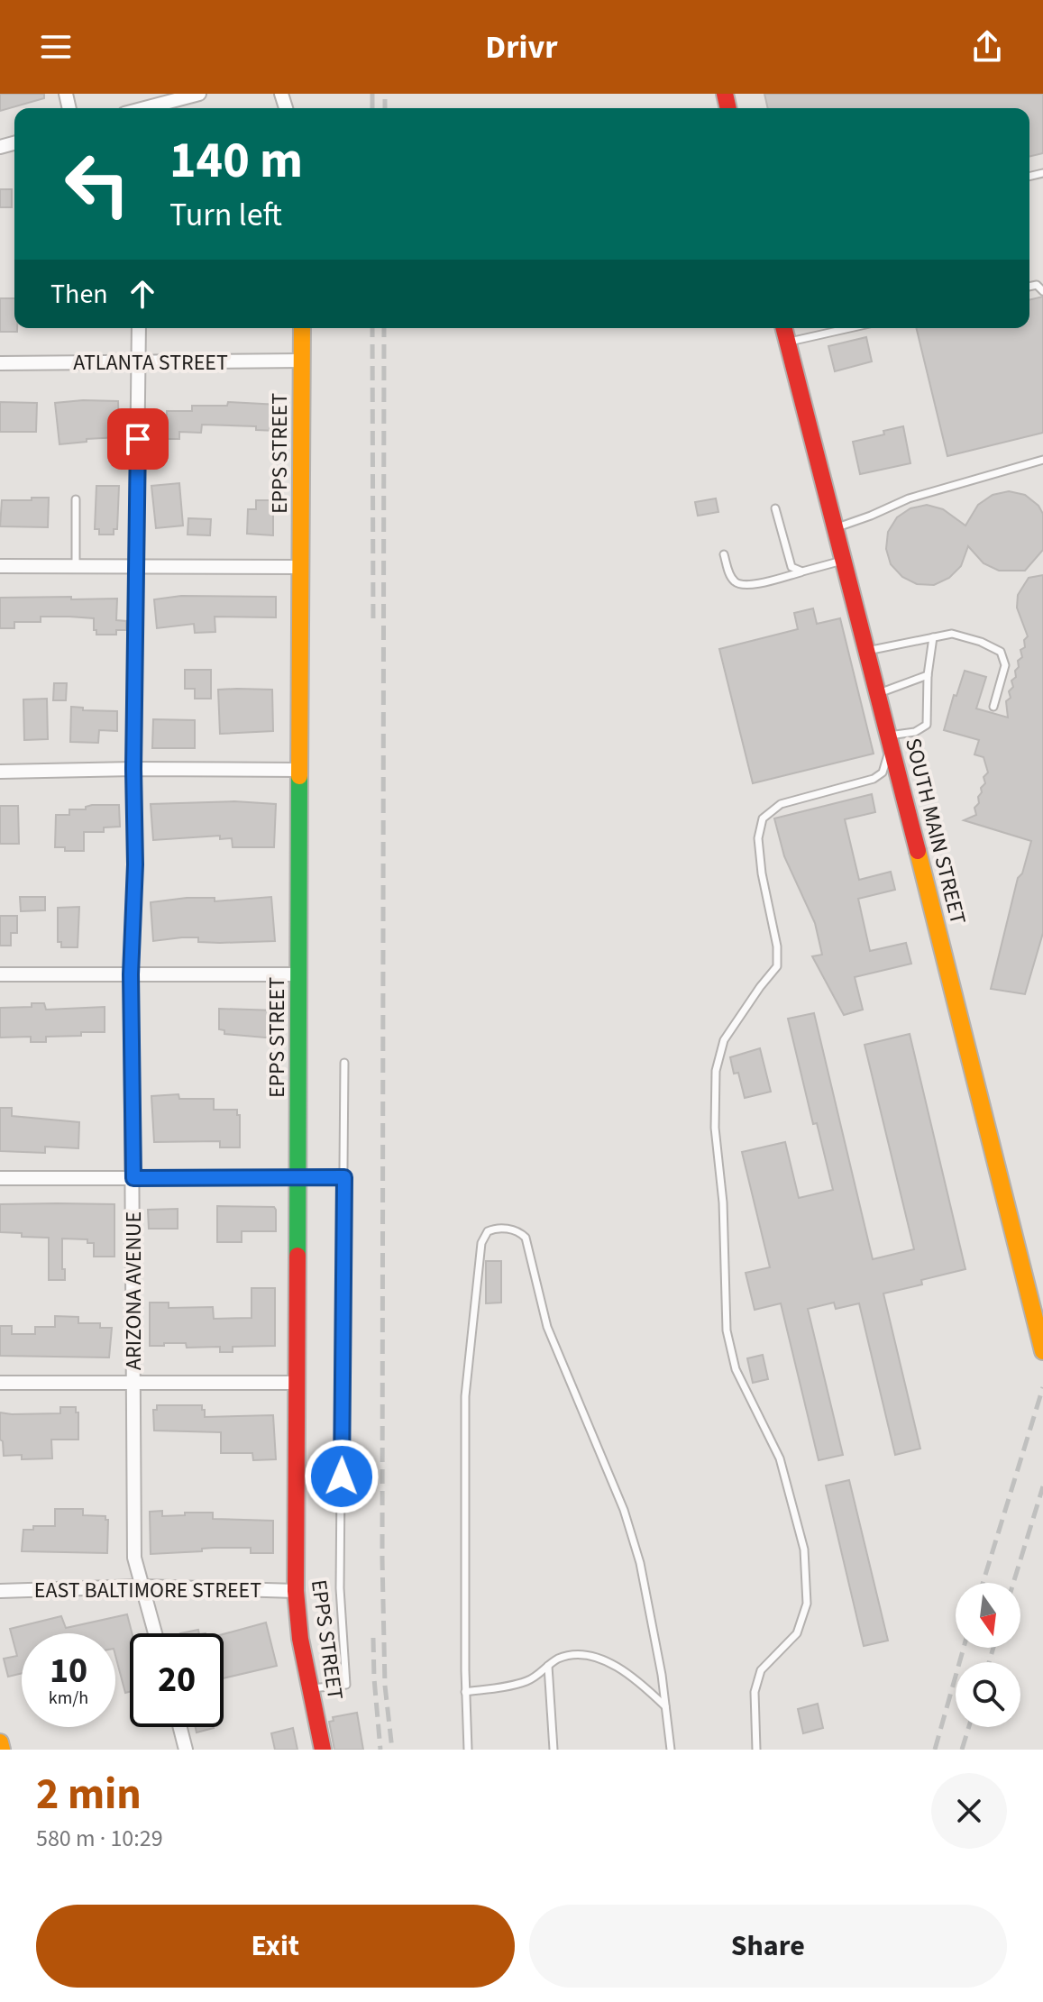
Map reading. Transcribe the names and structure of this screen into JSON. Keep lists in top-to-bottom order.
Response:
{
  "streets": {
    "street": [
      "ATLANTA STREET",
      "EPPS STREET",
      "SOUTH MAIN STREET",
      "ARIZONA AVENUE",
      "EAST BALTIMORE STREET"
    ]
  },
  "crossings": [
    ["ATLANTA STREET", "EPPS STREET"],
    ["ATLANTA STREET", "ARIZONA AVENUE"],
    ["EPPS STREET", "EAST BALTIMORE STREET"],
    ["ARIZONA AVENUE", "EAST BALTIMORE STREET"]
  ],
  "north": "bottom",
  "page": {
    "header": "Drivr",
    "turn": ["140 m", "Turn left"],
    "then": "Then",
    "speed": "10 km/h",
    "limit": "20",
    "heading": ["2 min", "580 m · 10:29"],
    "buttons": ["Exit", "Share"]
  }
}
